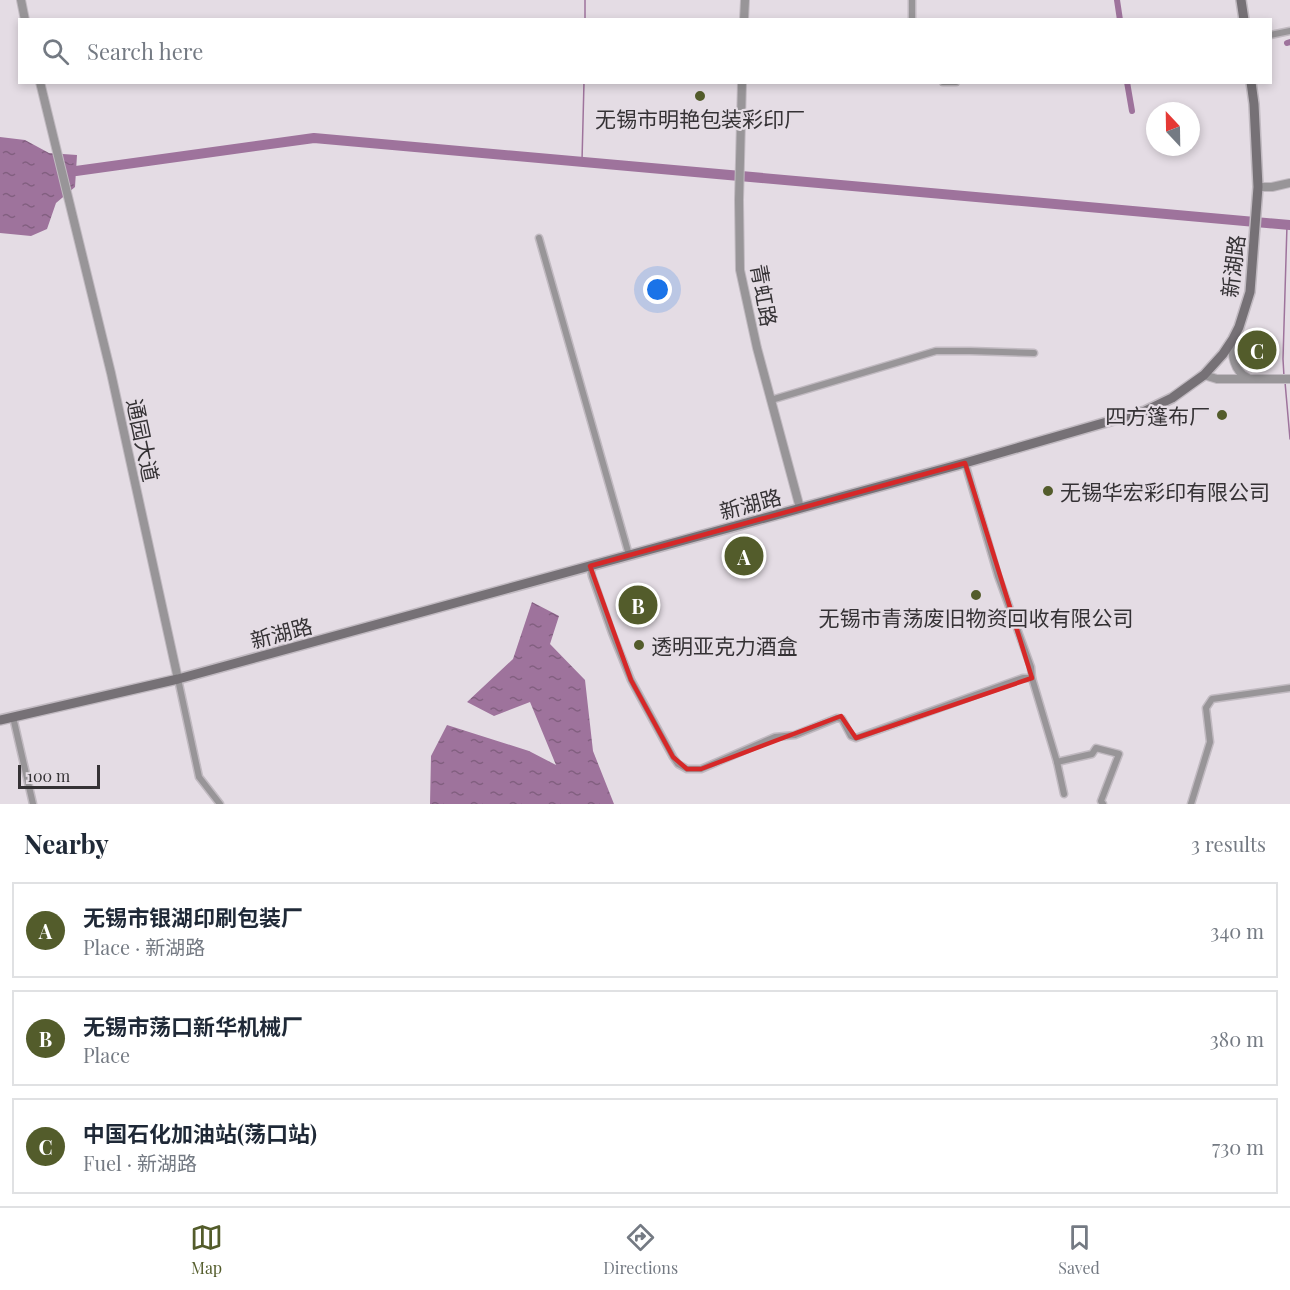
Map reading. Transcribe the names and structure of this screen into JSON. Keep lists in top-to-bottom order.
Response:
{
  "streets": {
    "main road": ["新湖路"],
    "street": ["青虹路", "通园大道"]
  },
  "crossings": [
    ["新湖路", "青虹路"],
    ["新湖路", "通园大道"]
  ],
  "places": [
    "无锡市明艳包装彩印厂",
    "四方篷布厂",
    "无锡华宏彩印有限公司",
    "无锡市青荡废旧物资回收有限公司",
    "透明亚克力酒盒"
  ],
  "scale_bar": "100 m",
  "north": "top",
  "page": {
    "search": "Search here",
    "pins": ["C", "A", "B"],
    "scale": "100 m",
    "heading": ["Nearby", "3 results"],
    "list": [
      {
        "mark": "A",
        "name": "无锡市银湖印刷包装厂",
        "note": "Place · 新湖路",
        "value": "340 m"
      },
      {
        "mark": "B",
        "name": "无锡市荡口新华机械厂",
        "note": "Place",
        "value": "380 m"
      },
      {
        "mark": "C",
        "name": "中国石化加油站(荡口站)",
        "note": "Fuel · 新湖路",
        "value": "730 m"
      }
    ],
    "nav": ["Map", "Directions", "Saved"]
  }
}
